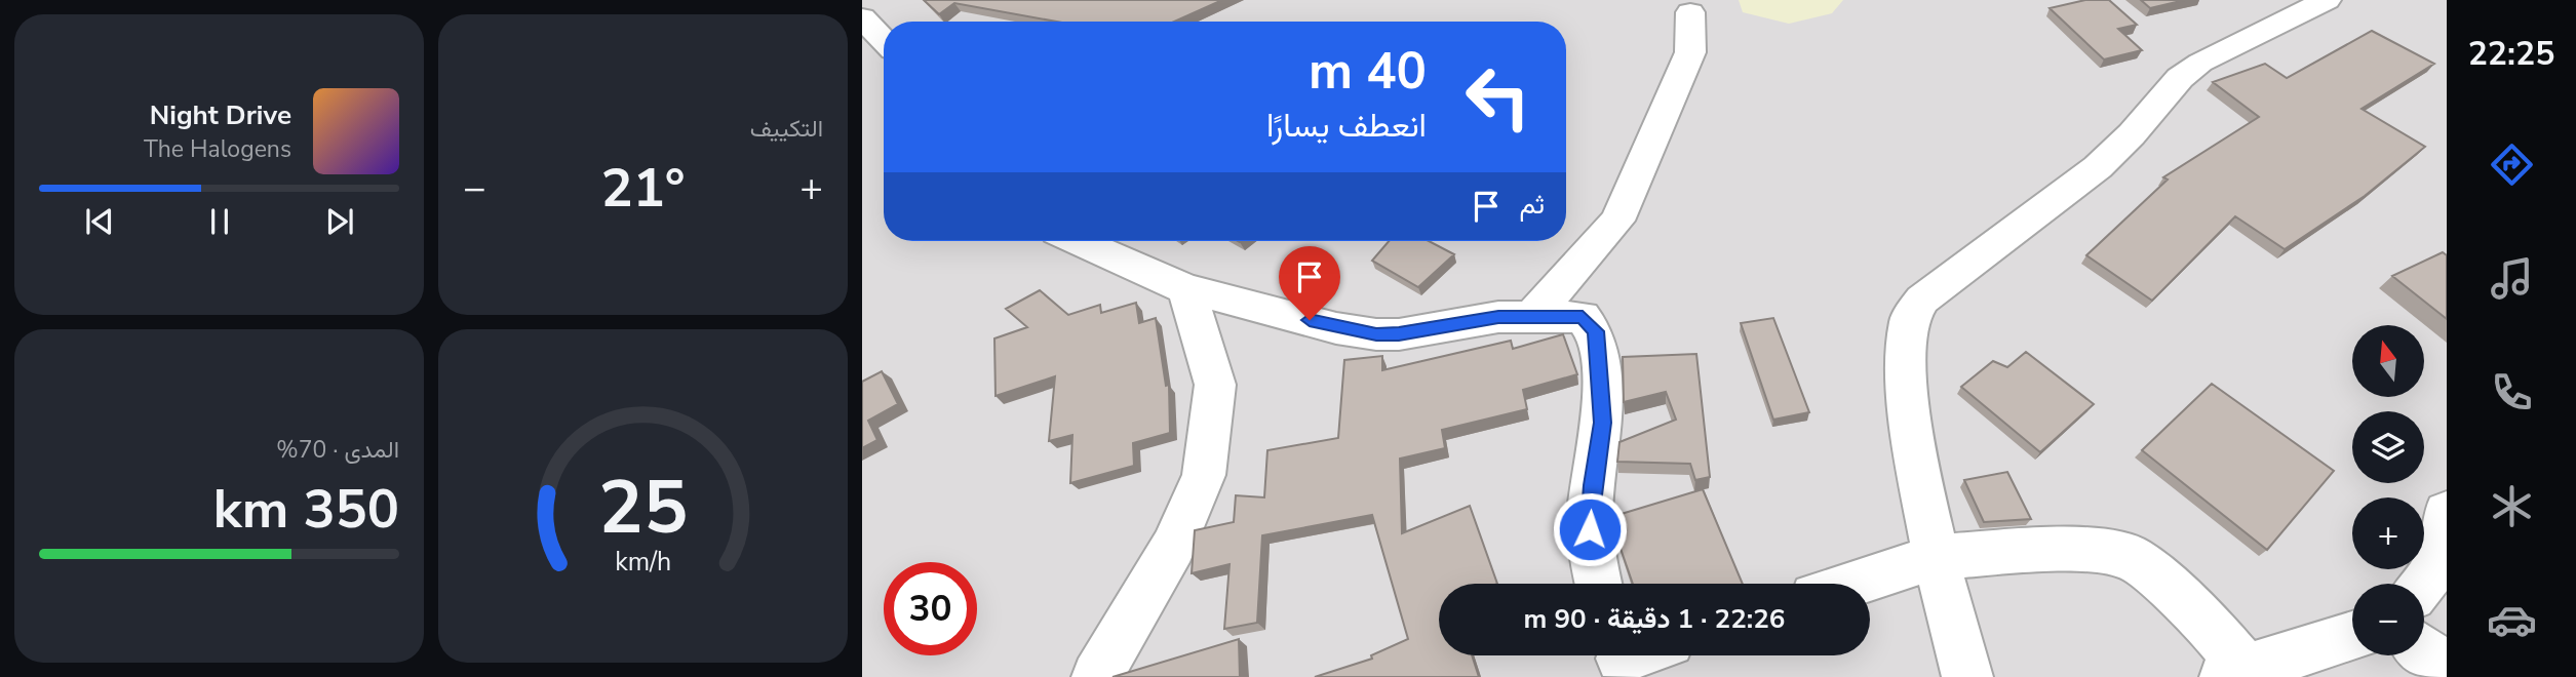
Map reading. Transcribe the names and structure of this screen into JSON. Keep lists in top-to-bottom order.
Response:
{
  "north": "top",
  "page": {
    "tabs": "22:25",
    "tile": [
      "التكييف",
      ["المدى · 70%", "350 km"]
    ],
    "turn": ["40 m", "انعطف يسارًا"],
    "song": ["Night Drive", "The Halogens"],
    "heat": ["−", "21°", "+"],
    "then": "ثم",
    "map_buttons": ["+", "−"],
    "limit": "30",
    "trip": "22:26 · 1 دقيقة · 90 m",
    "gauge": ["25", "km/h"]
  }
}
